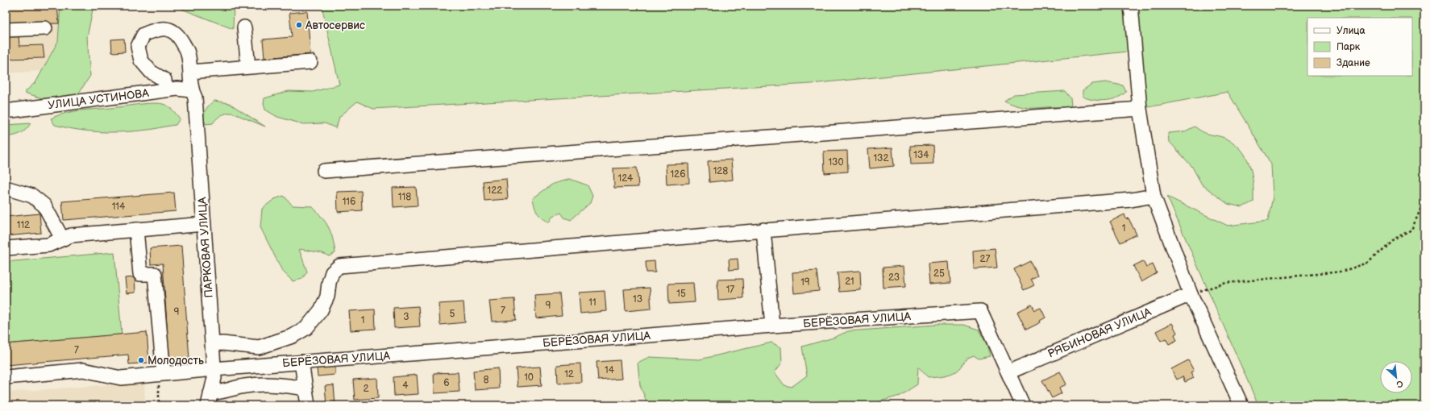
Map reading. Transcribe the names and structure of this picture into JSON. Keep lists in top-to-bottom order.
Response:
{
  "streets": {
    "street": [
      "УЛИЦА УСТИНОВА",
      "ПАРКОВАЯ УЛИЦА",
      "БЕРЁЗОВАЯ УЛИЦА",
      "РЯБИНОВАЯ УЛИЦА"
    ]
  },
  "crossings": [
    ["УЛИЦА УСТИНОВА", "ПАРКОВАЯ УЛИЦА"],
    ["ПАРКОВАЯ УЛИЦА", "БЕРЁЗОВАЯ УЛИЦА"],
    ["БЕРЁЗОВАЯ УЛИЦА", "РЯБИНОВАЯ УЛИЦА"]
  ],
  "places": ["Автосервис", "Молодость"],
  "house_numbers": [
    "134",
    "132",
    "130",
    "128",
    "126",
    "124",
    "122",
    "118",
    "116",
    "114",
    "112",
    "1",
    "27",
    "25",
    "23",
    "21",
    "19",
    "17",
    "15",
    "13",
    "11",
    "9",
    "7",
    "9",
    "5",
    "3",
    "1",
    "7",
    "14",
    "12",
    "10",
    "8",
    "6",
    "4",
    "2"
  ],
  "legend": ["Улица", "Парк", "Здание"],
  "north": "bottom right"
}
